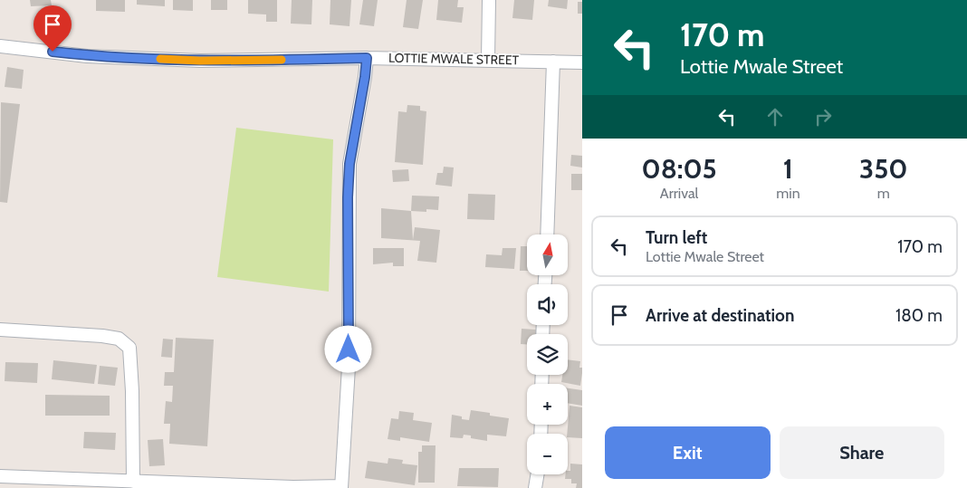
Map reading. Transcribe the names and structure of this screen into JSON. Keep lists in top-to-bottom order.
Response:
{
  "streets": {
    "street": ["LOTTIE MWALE STREET"]
  },
  "north": "top",
  "page": {
    "turn": ["170 m", "Lottie Mwale Street"],
    "eta": [
      "08:05",
      "Arrival",
      "1",
      "min",
      "350",
      "m"
    ],
    "list": [
      {
        "name": "Turn left",
        "note": "Lottie Mwale Street",
        "value": "170 m"
      },
      {
        "name": "Arrive at destination",
        "value": "180 m"
      }
    ],
    "map_buttons": ["+", "−"],
    "buttons": ["Exit", "Share"]
  }
}
